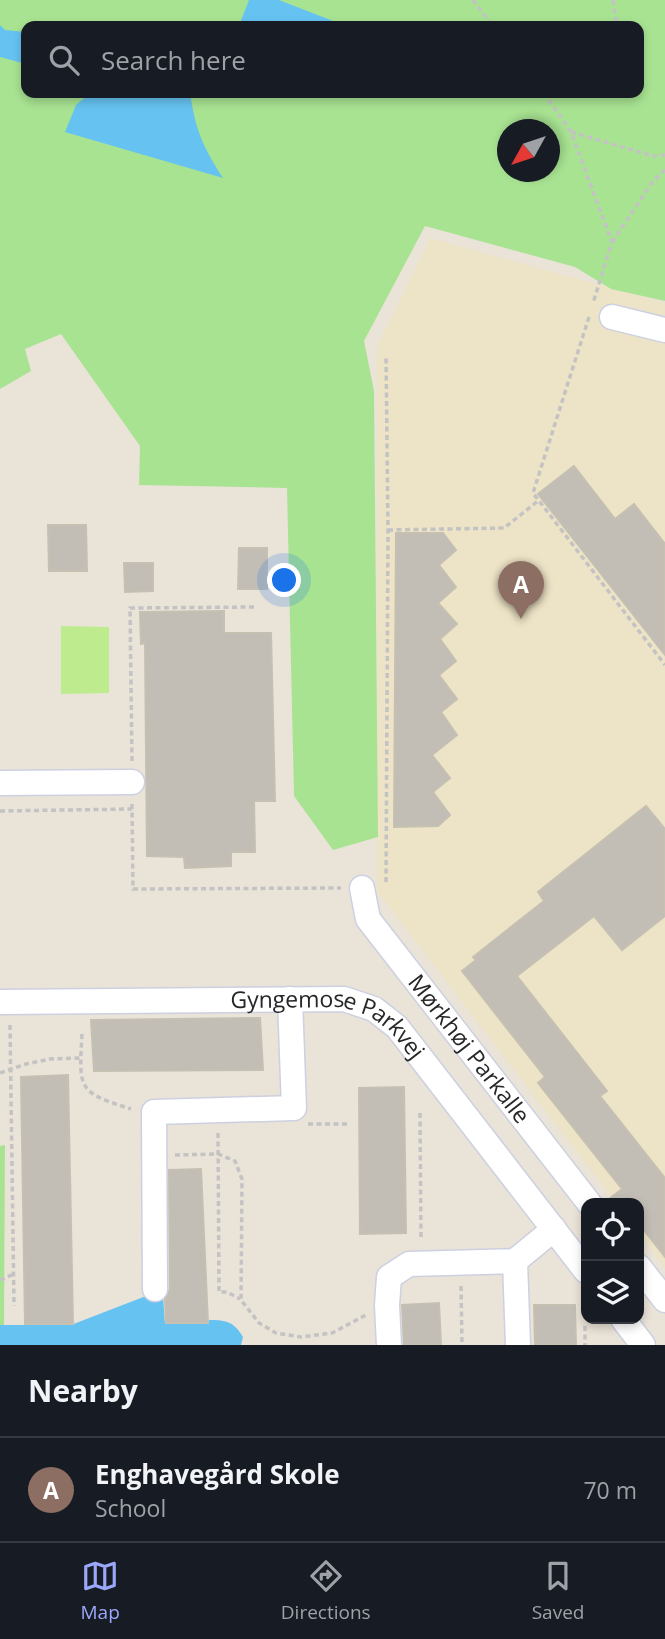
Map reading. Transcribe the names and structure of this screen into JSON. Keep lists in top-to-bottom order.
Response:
{
  "streets": {
    "street": ["Gyngemose Parkvej", "Mørkhøj Parkalle"]
  },
  "north": "bottom left",
  "page": {
    "search": "Search here",
    "pins": "A",
    "heading": "Nearby",
    "list": [
      {
        "mark": "A",
        "name": "Enghavegård Skole",
        "note": "School",
        "value": "70 m"
      }
    ],
    "nav": ["Map", "Directions", "Saved"]
  }
}
